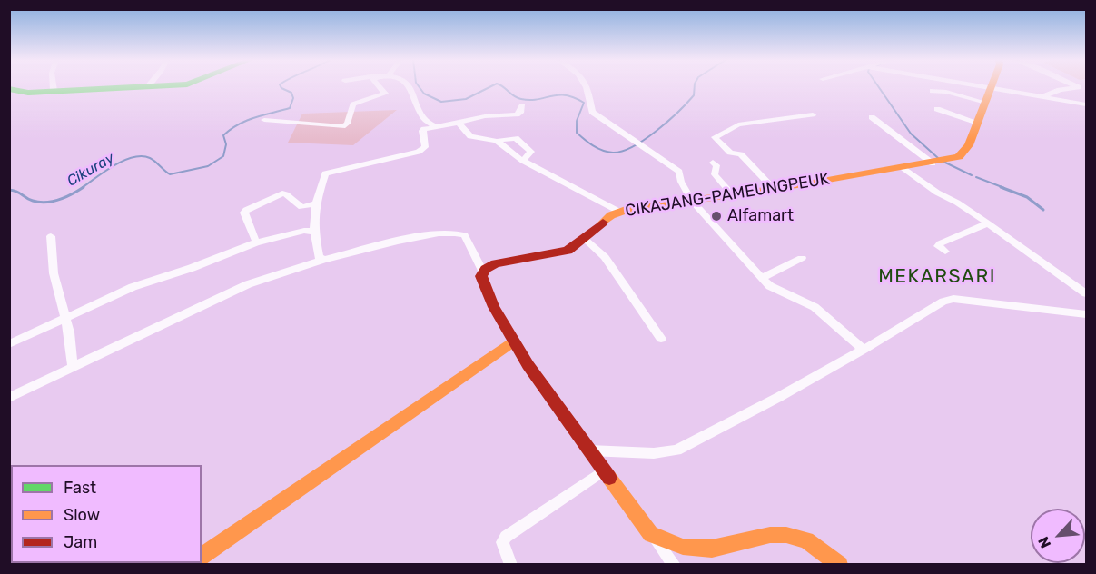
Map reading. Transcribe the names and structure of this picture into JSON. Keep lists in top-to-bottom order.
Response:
{
  "streets": {
    "main road": ["CIKAJANG-PAMEUNGPEUK"]
  },
  "districts": ["MEKARSARI"],
  "water": ["Cikuray"],
  "places": ["Alfamart"],
  "legend": ["Fast", "Slow", "Jam"],
  "north": "bottom left"
}
